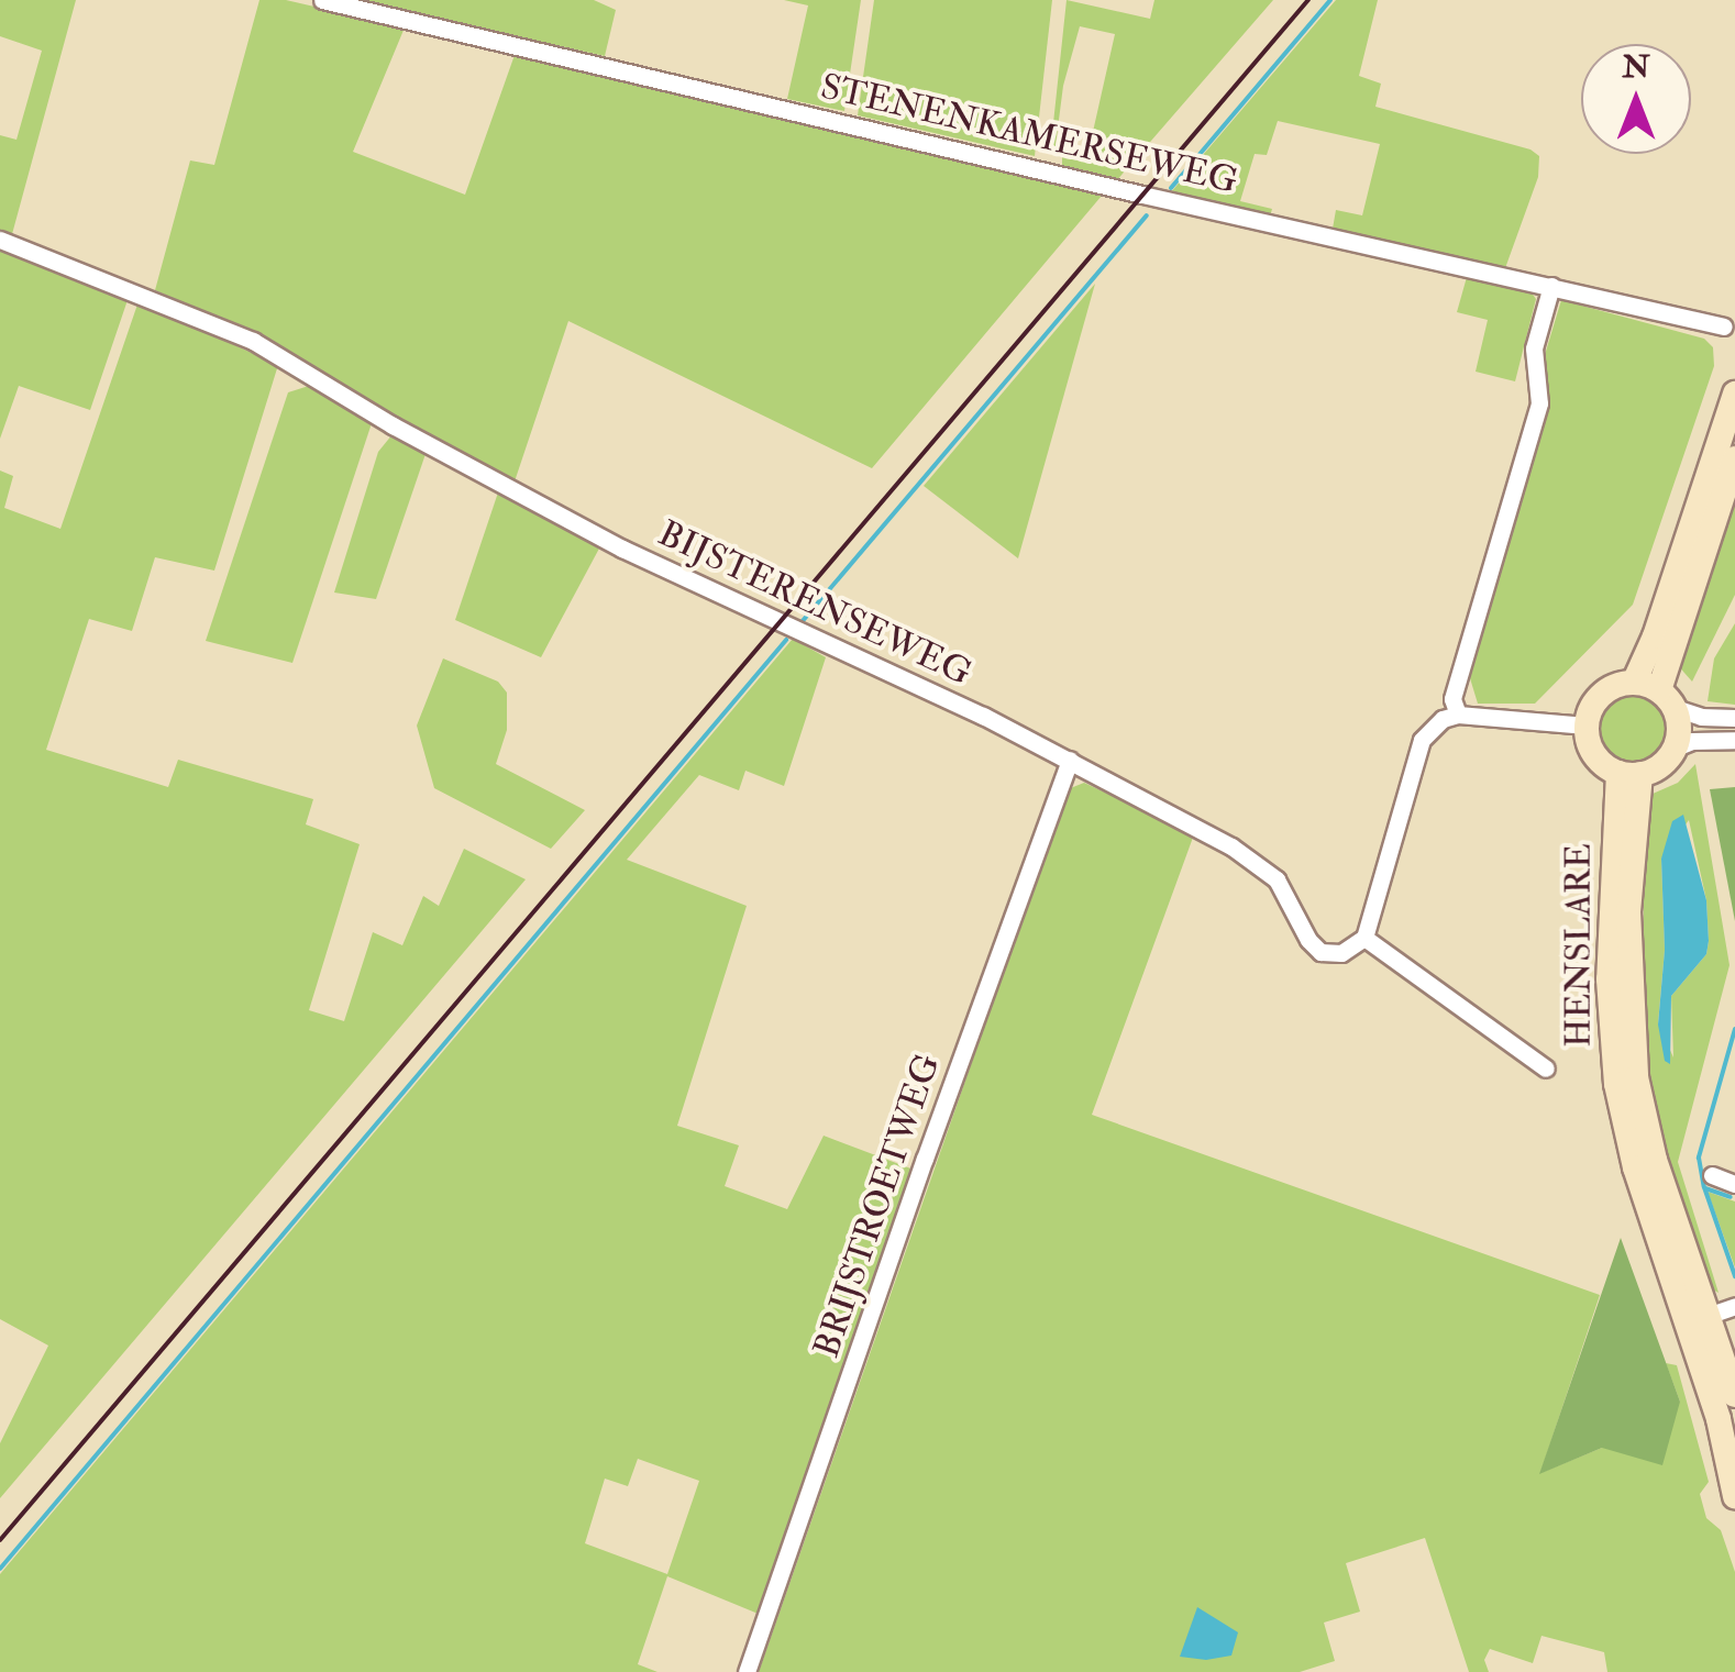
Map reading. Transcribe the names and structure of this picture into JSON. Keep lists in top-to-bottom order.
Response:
{
  "streets": {
    "street": [
      "STENENKAMERSEWEG",
      "BIJSTERENSEWEG",
      "HENSLARE",
      "BRIJSTROETWEG"
    ]
  },
  "crossings": [
    ["BIJSTERENSEWEG", "BRIJSTROETWEG"]
  ],
  "north": "top"
}
